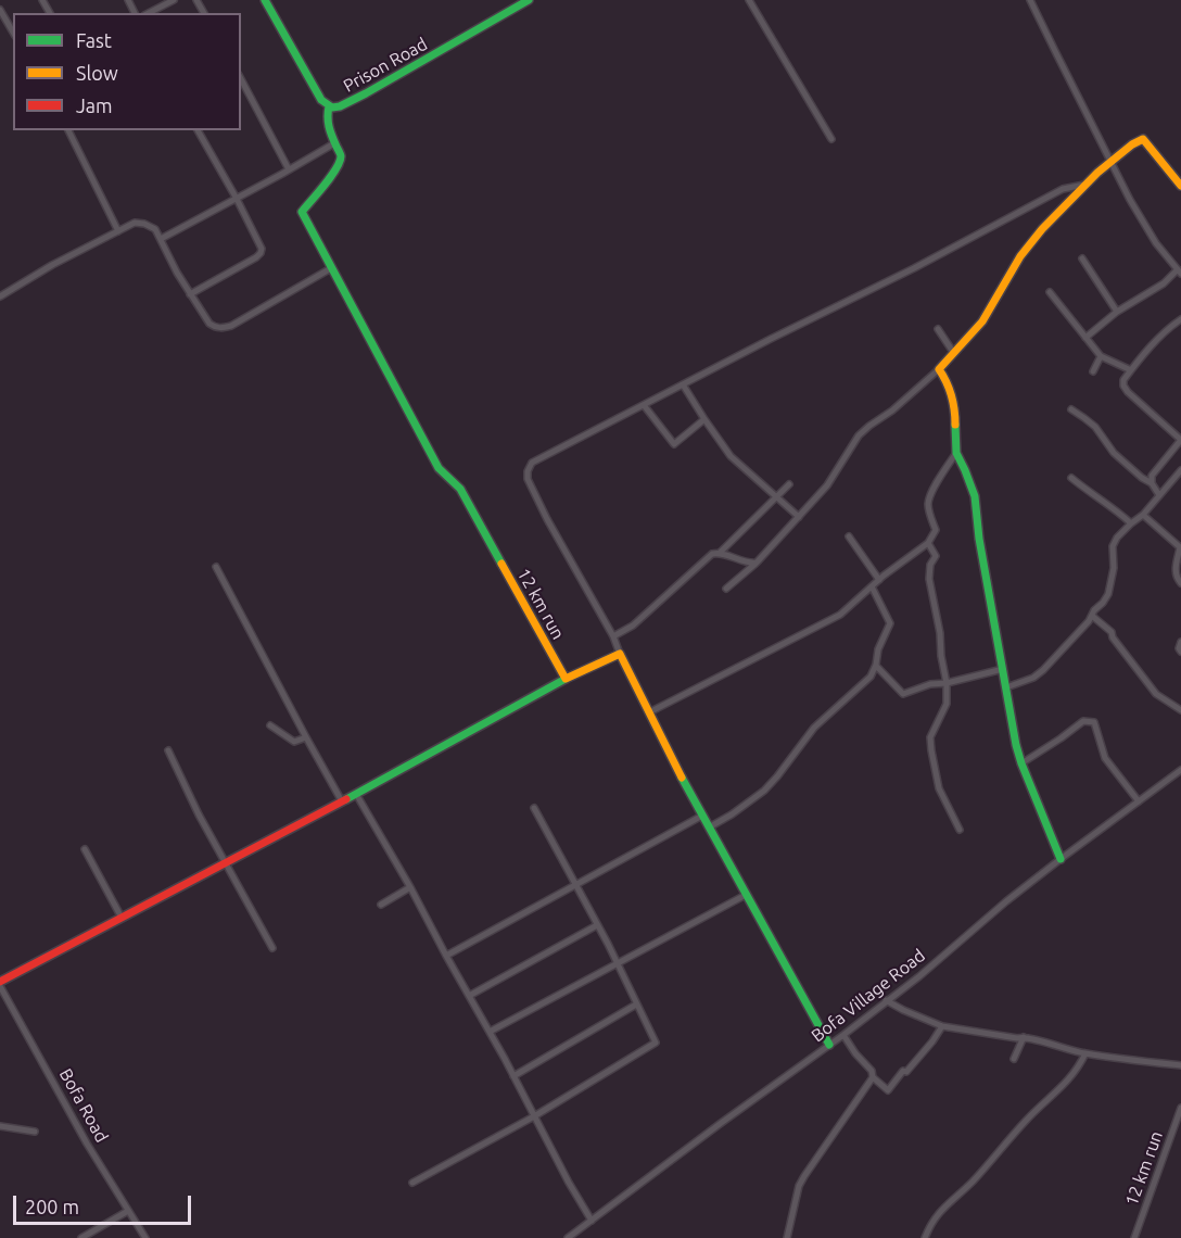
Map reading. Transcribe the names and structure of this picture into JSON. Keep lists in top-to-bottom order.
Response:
{
  "streets": {
    "street": [
      "Prison Road",
      "12 km run",
      "Bofa Village Road",
      "Bofa Road"
    ]
  },
  "crossings": [
    ["Prison Road", "12 km run"]
  ],
  "legend": ["Fast", "Slow", "Jam"],
  "scale_bar": "200 m"
}
